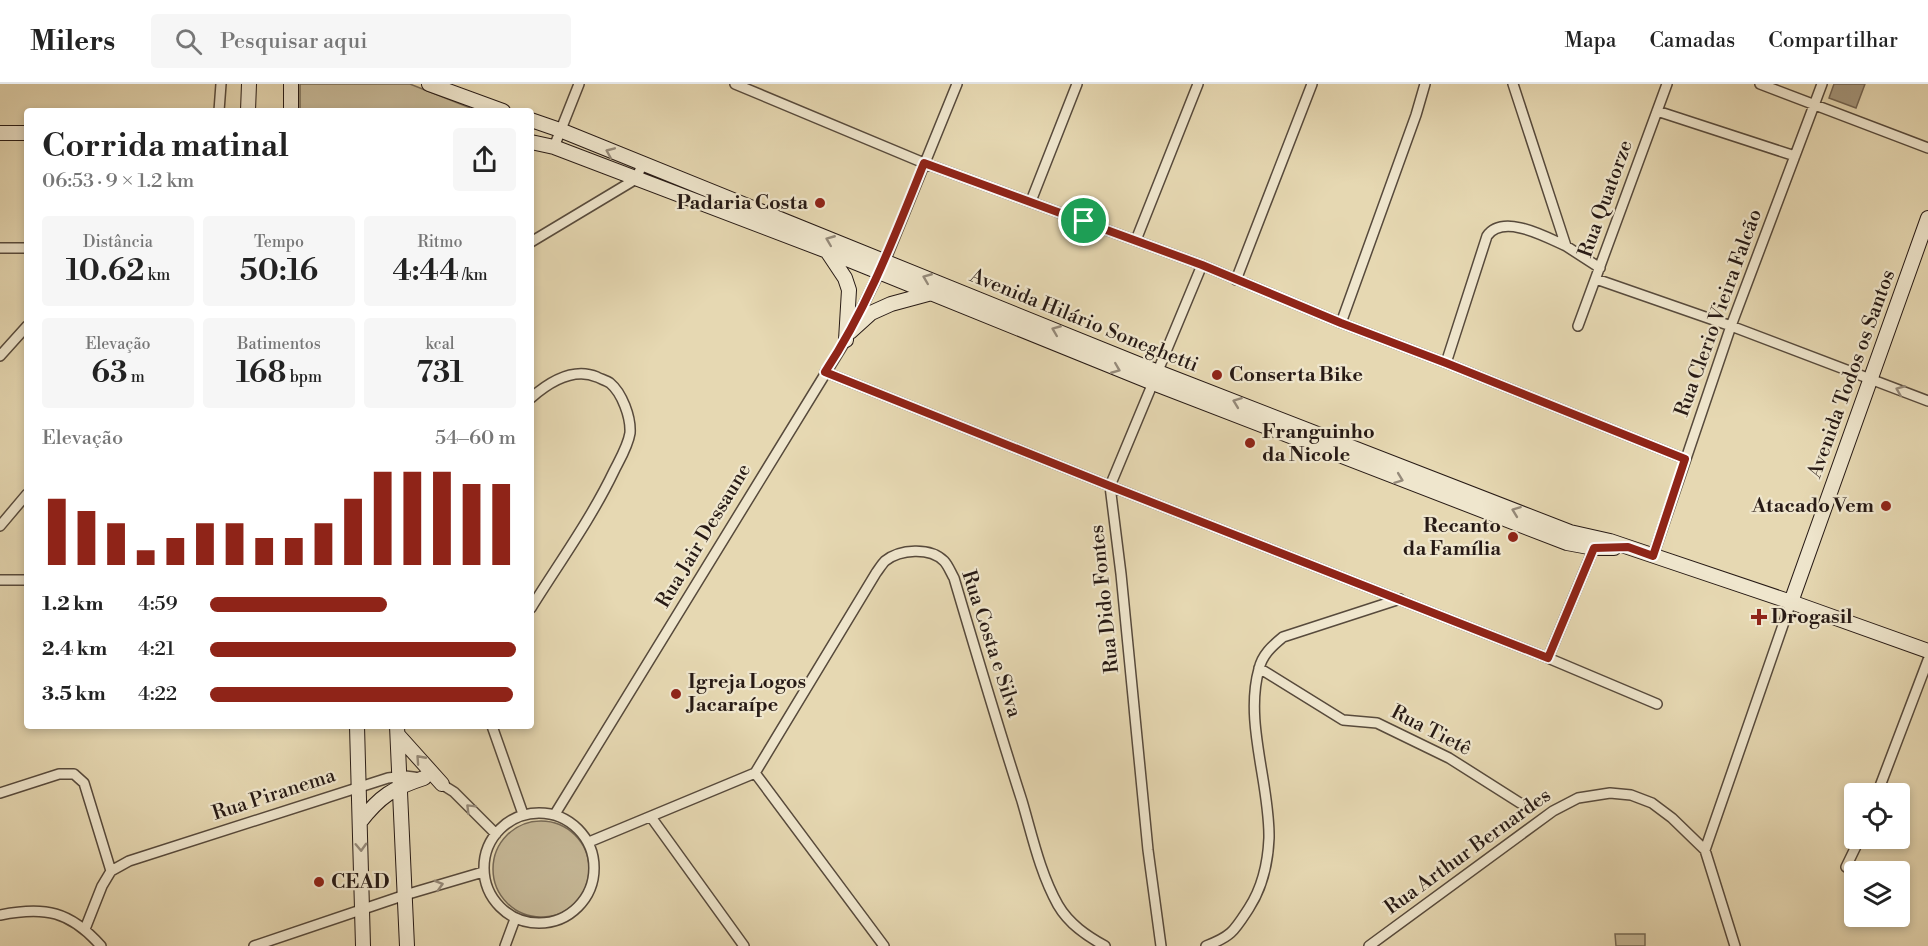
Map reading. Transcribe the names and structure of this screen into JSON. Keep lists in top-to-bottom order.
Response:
{
  "streets": {
    "street": [
      "Rua Quatorze",
      "Rua Clerio Vieira Falcão",
      "Avenida Hilário Soneghetti",
      "Avenida Todos os Santos",
      "Rua Jair Dessaune",
      "Rua Dido Fontes",
      "Rua Costa e Silva",
      "Rua Tietê",
      "Rua Piranema",
      "Rua Arthur Bernardes"
    ]
  },
  "crossings": [
    ["Rua Clerio Vieira Falcão", "Avenida Hilário Soneghetti"],
    ["Avenida Hilário Soneghetti", "Avenida Todos os Santos"],
    ["Avenida Hilário Soneghetti", "Rua Jair Dessaune"],
    ["Avenida Hilário Soneghetti", "Rua Dido Fontes"],
    ["Avenida Todos os Santos", "Rua Arthur Bernardes"]
  ],
  "places": {
    "other": [
      "Padaria Costa",
      "Conserta Bike",
      "Franguinho da Nicole",
      "Atacado Vem",
      "Recanto da Família",
      "Igreja Logos Jacaraípe",
      "CEAD"
    ],
    "health": ["Drogasil"]
  },
  "page": {
    "header": "Milers",
    "search": "Pesquisar aqui",
    "nav": ["Mapa", "Camadas", "Compartilhar"],
    "heading": ["Corrida matinal", "06:53 · 9 × 1.2 km"],
    "stats": [
      ["Distância", "10.62 km"],
      ["Tempo", "50:16"],
      ["Ritmo", "4:44 /km"],
      ["Elevação", "63 m"],
      ["Batimentos", "168 bpm"],
      ["kcal", "731"]
    ],
    "chart": ["Elevação", "54–60 m"],
    "list": [
      {
        "name": "1.2 km",
        "note": "4:59"
      },
      {
        "name": "2.4 km",
        "note": "4:21"
      },
      {
        "name": "3.5 km",
        "note": "4:22"
      }
    ]
  }
}
